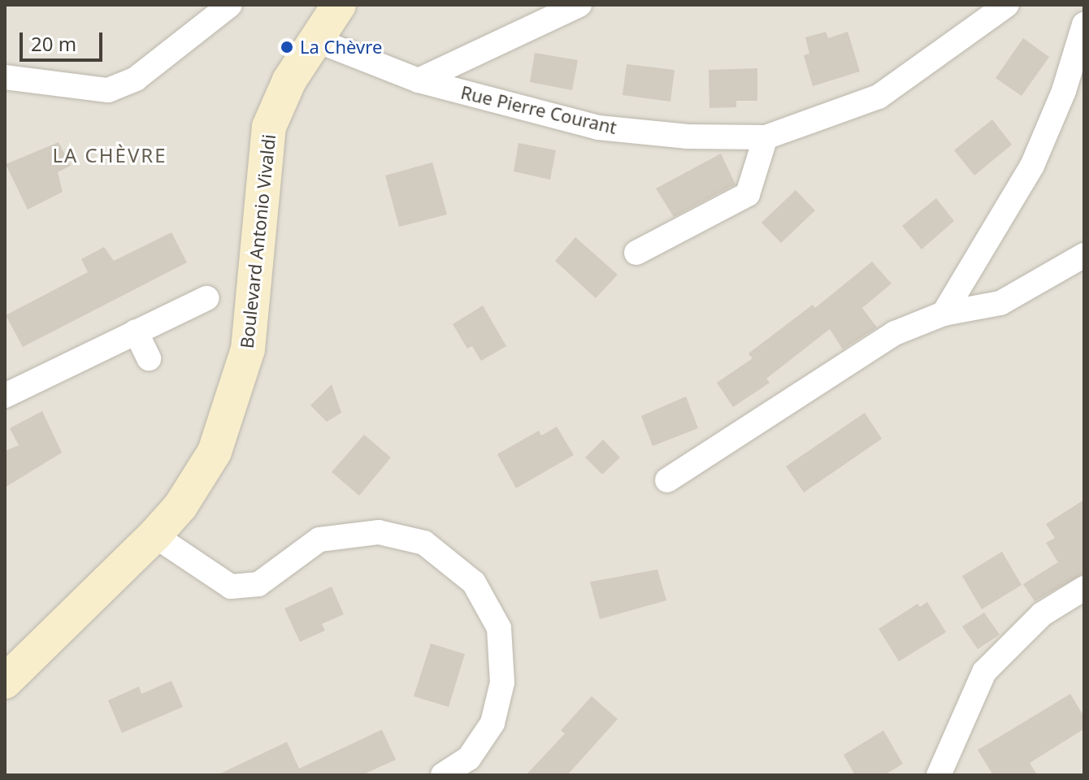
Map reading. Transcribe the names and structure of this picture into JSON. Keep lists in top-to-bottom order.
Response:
{
  "streets": {
    "street": ["Rue Pierre Courant", "Boulevard Antonio Vivaldi"]
  },
  "crossings": [
    ["Rue Pierre Courant", "Boulevard Antonio Vivaldi"]
  ],
  "districts": ["LA CHÈVRE"],
  "places": ["La Chèvre"],
  "scale_bar": "20 m"
}
